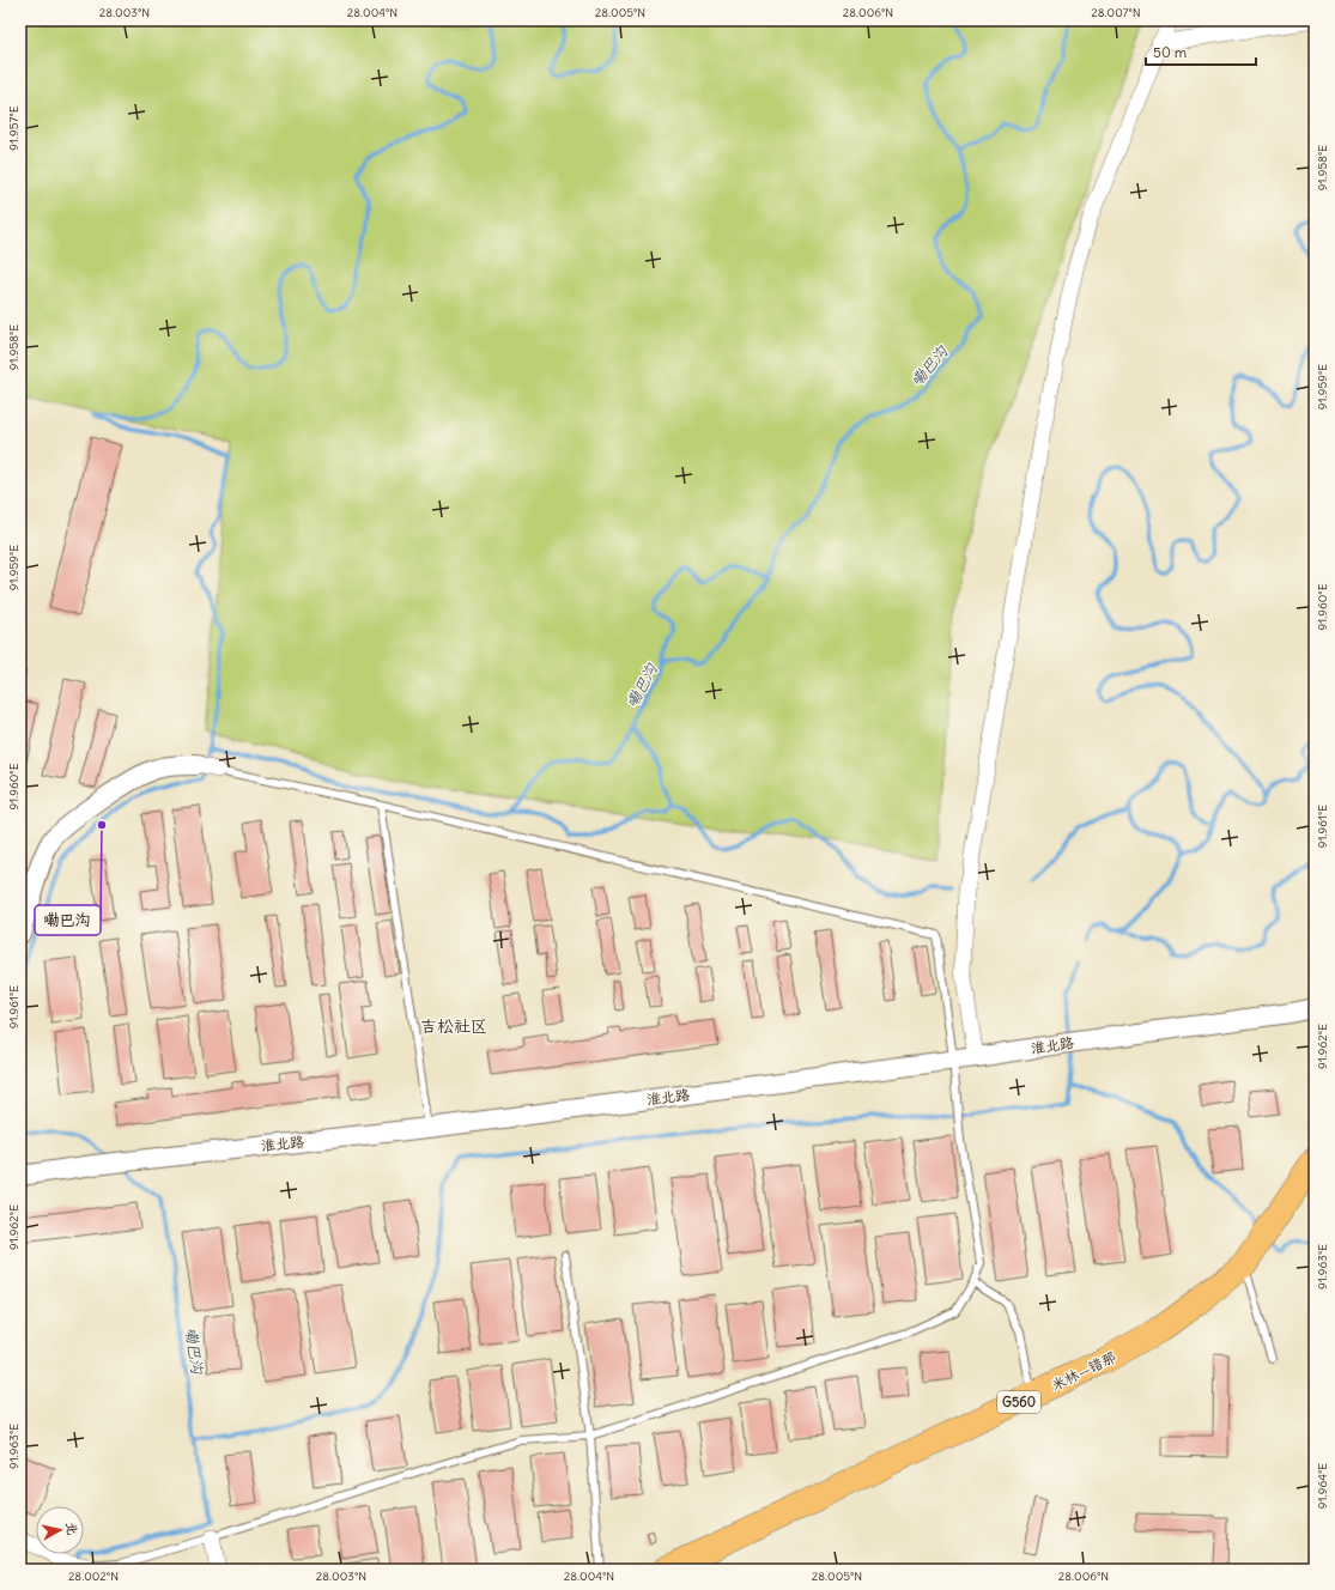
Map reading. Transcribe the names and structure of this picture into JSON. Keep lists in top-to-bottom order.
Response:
{
  "streets": {
    "highway": ["米林—错那", "G560"],
    "street": ["淮北路"]
  },
  "districts": ["吉松社区"],
  "water": ["嘞巴沟"],
  "places": ["嘞巴沟"],
  "scale_bar": "50 m",
  "north": "right",
  "coordinates": [
    "28.003°N",
    "28.004°N",
    "28.005°N",
    "28.006°N",
    "28.007°N",
    "91.957°E",
    "91.958°E",
    "91.959°E",
    "91.960°E",
    "91.961°E",
    "91.962°E",
    "91.963°E",
    "91.964°E",
    "28.002°N"
  ]
}
